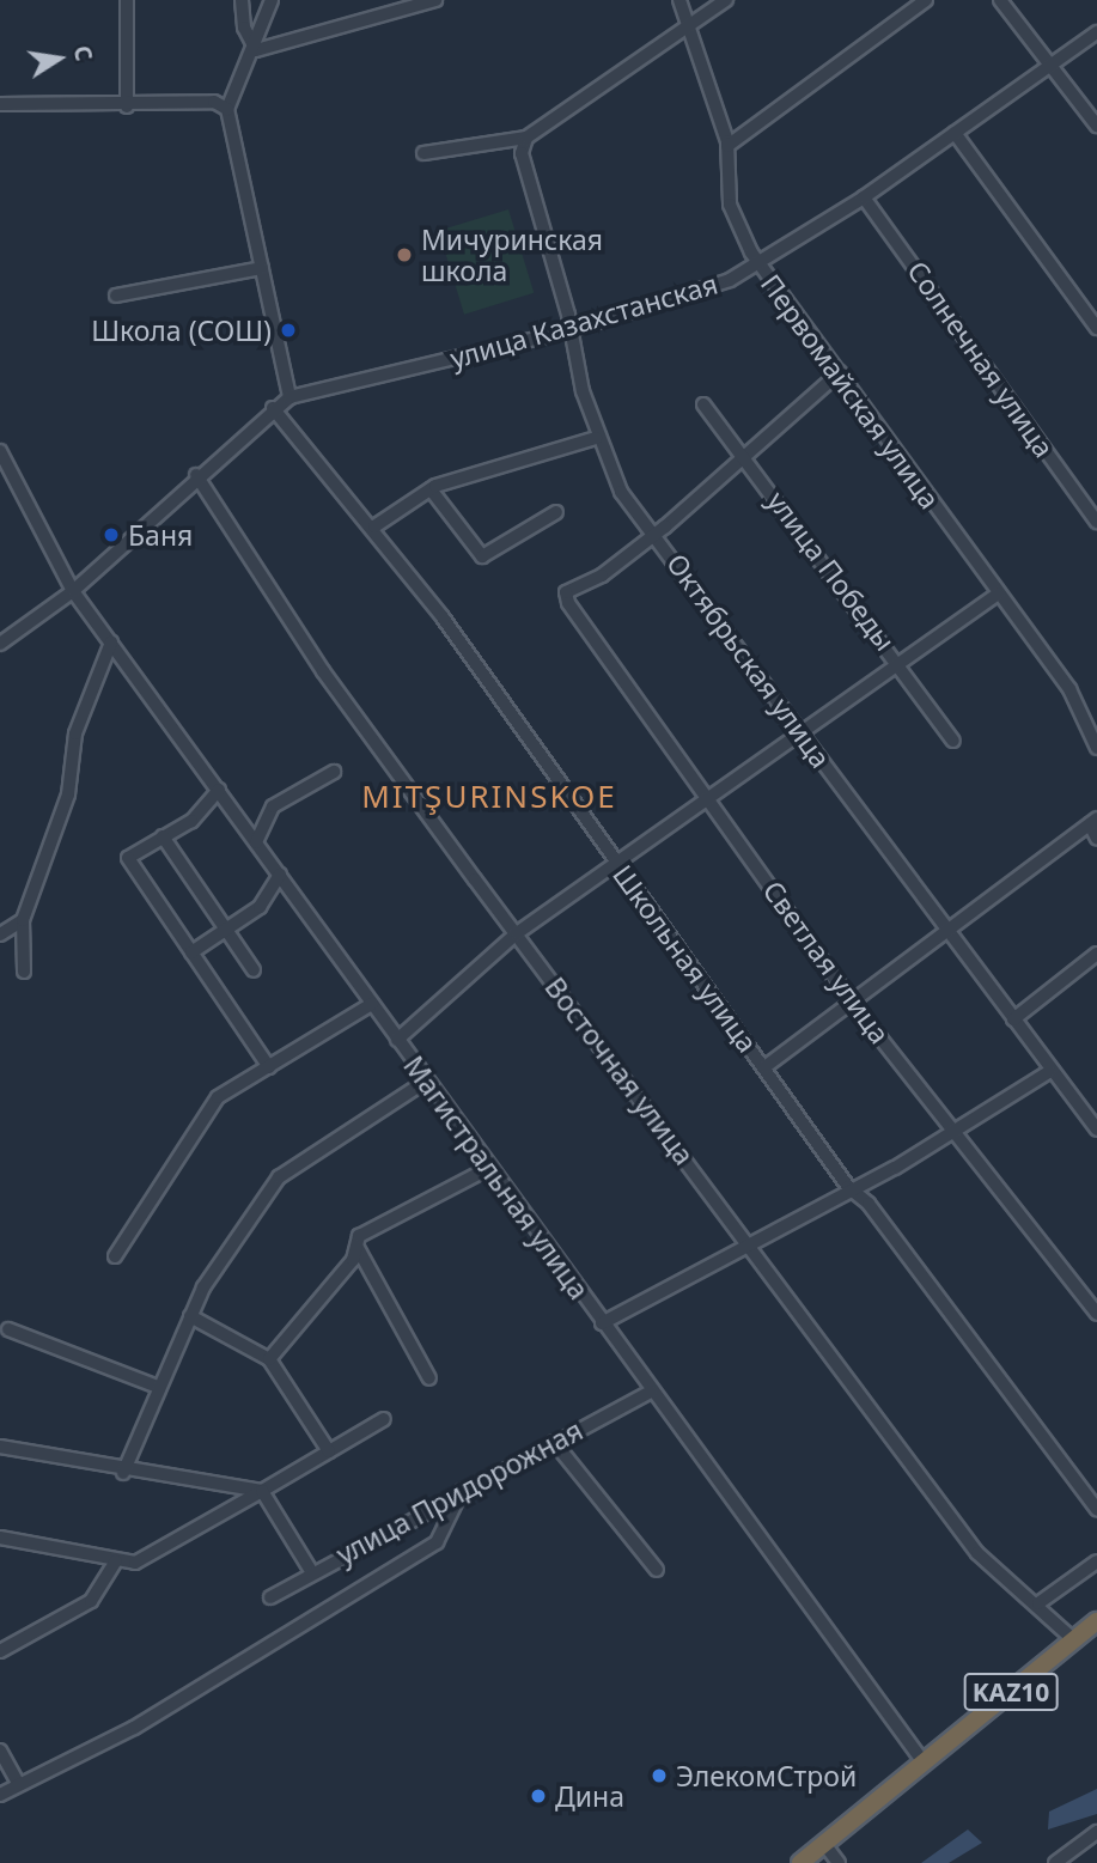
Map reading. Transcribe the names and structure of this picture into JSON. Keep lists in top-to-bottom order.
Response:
{
  "streets": {
    "highway": ["KAZ10"],
    "street": [
      "улица Казахстанская",
      "Солнечная улица",
      "Первомайская улица",
      "улица Победы",
      "Октябрьская улица",
      "Школьная улица",
      "Светлая улица",
      "Восточная улица",
      "Магистральная улица",
      "улица Придорожная"
    ]
  },
  "crossings": [
    ["улица Казахстанская", "Солнечная улица"],
    ["улица Казахстанская", "Первомайская улица"],
    ["улица Казахстанская", "Октябрьская улица"],
    ["улица Казахстанская", "Школьная улица"],
    ["улица Казахстанская", "Восточная улица"],
    ["улица Казахстанская", "Магистральная улица"],
    ["Октябрьская улица", "Светлая улица"],
    ["Восточная улица", "KAZ10"],
    ["Магистральная улица", "улица Придорожная"],
    ["Магистральная улица", "KAZ10"]
  ],
  "districts": ["MITŞURINSKOE"],
  "places": [
    "Мичуринская школа",
    "Школа (СОШ)",
    "Баня",
    "ЭлекомСтрой",
    "Дина"
  ],
  "north": "right"
}
